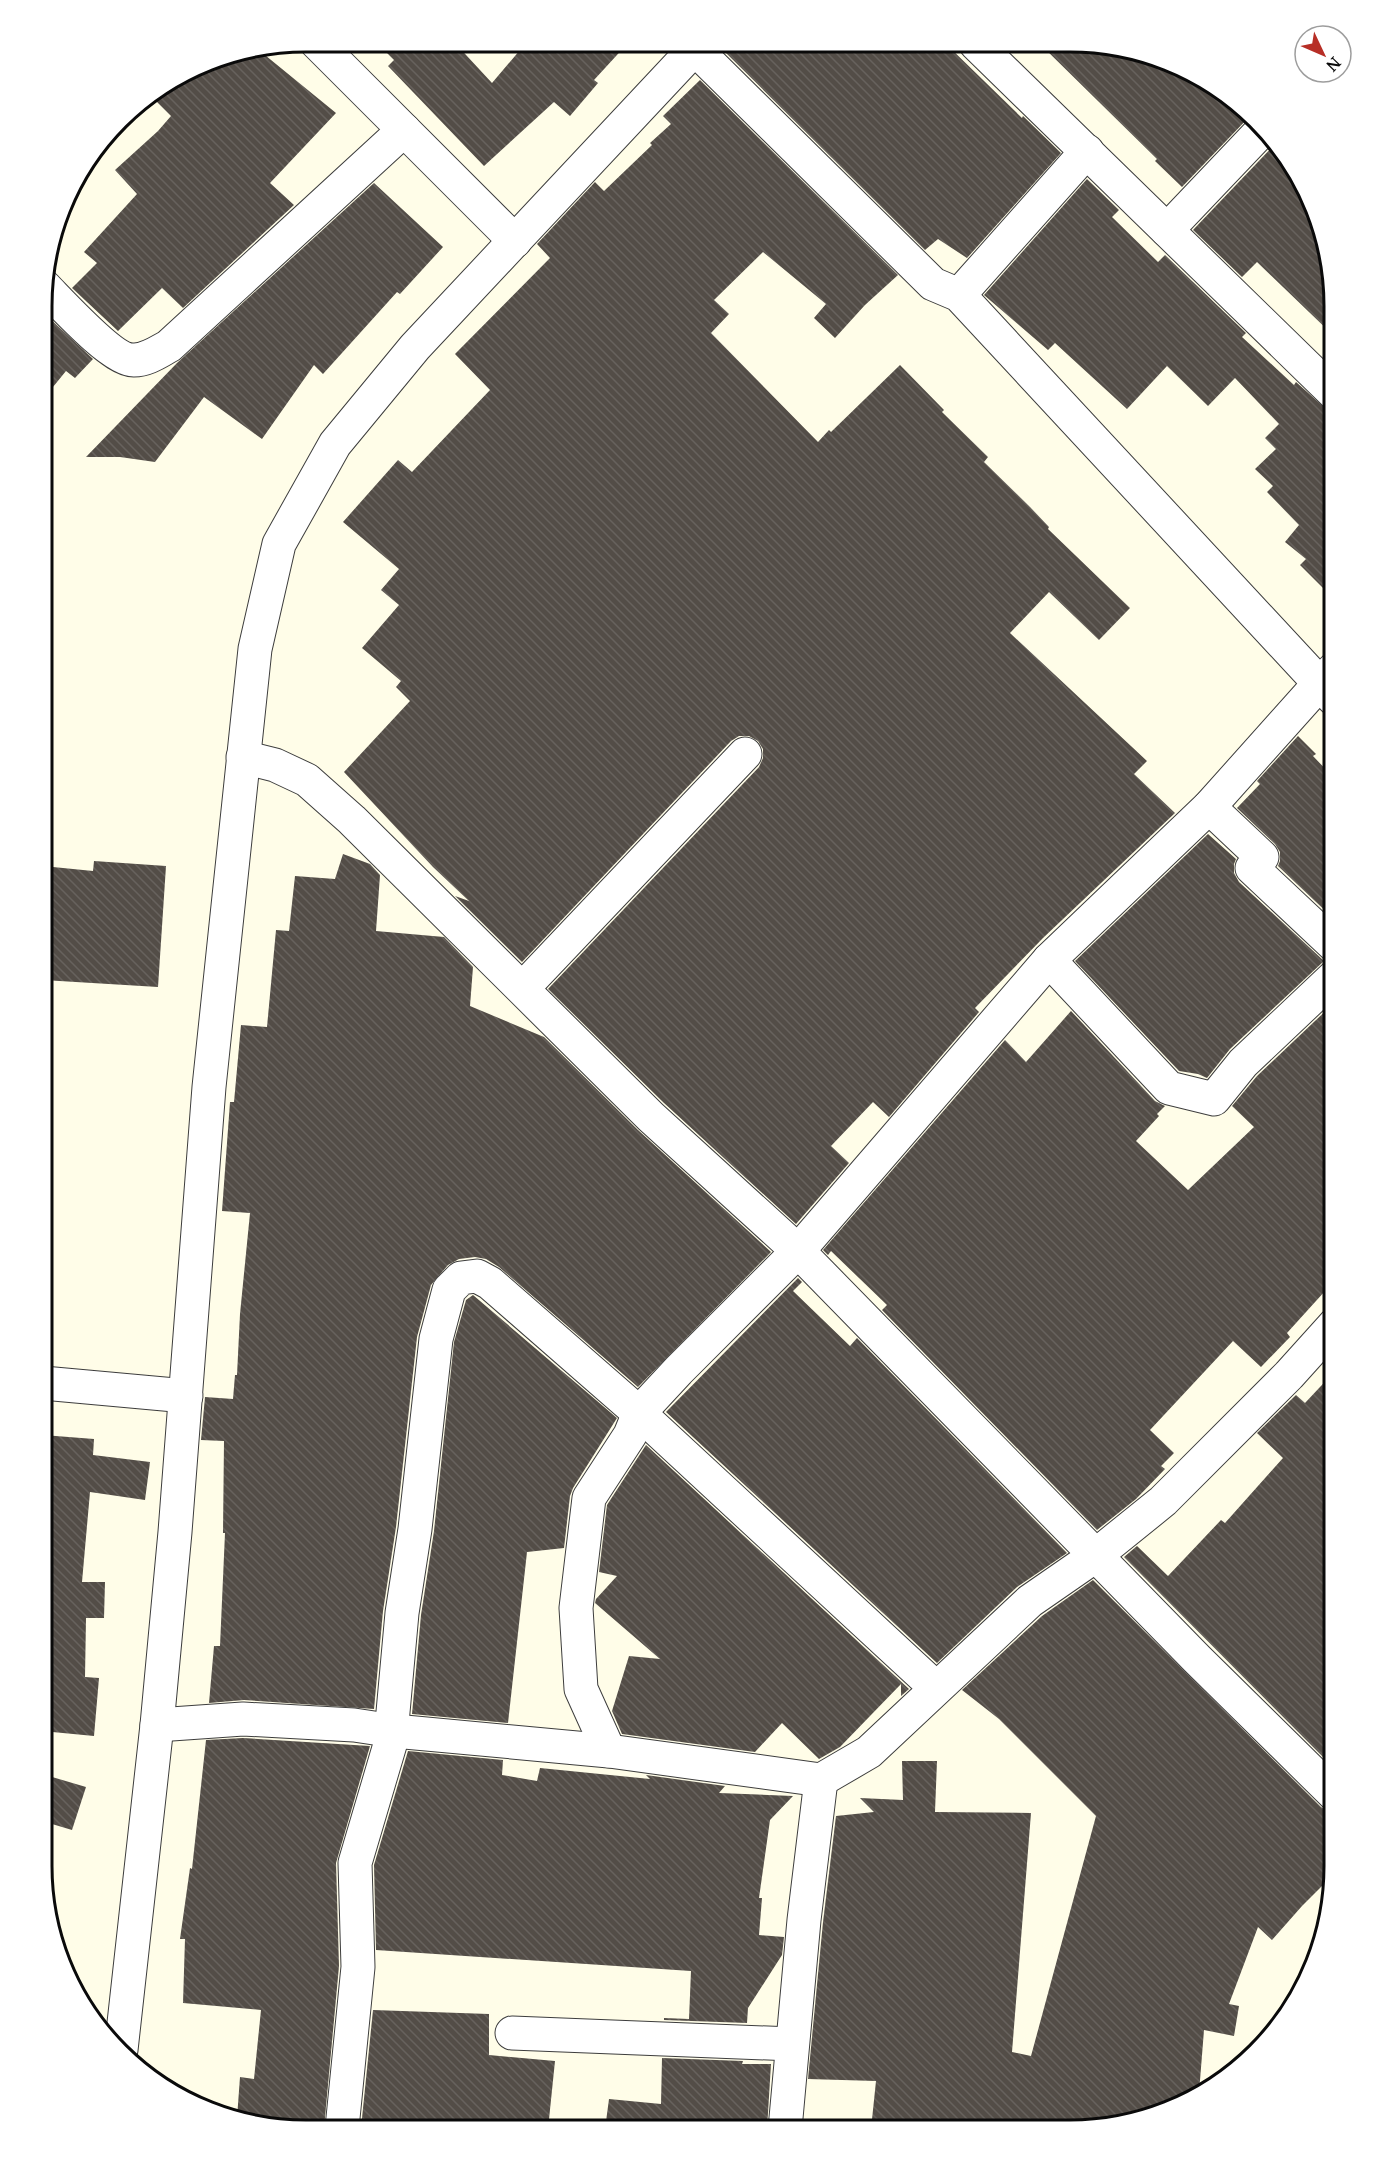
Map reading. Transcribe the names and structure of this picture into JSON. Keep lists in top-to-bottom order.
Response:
{
  "north": "bottom right"
}
